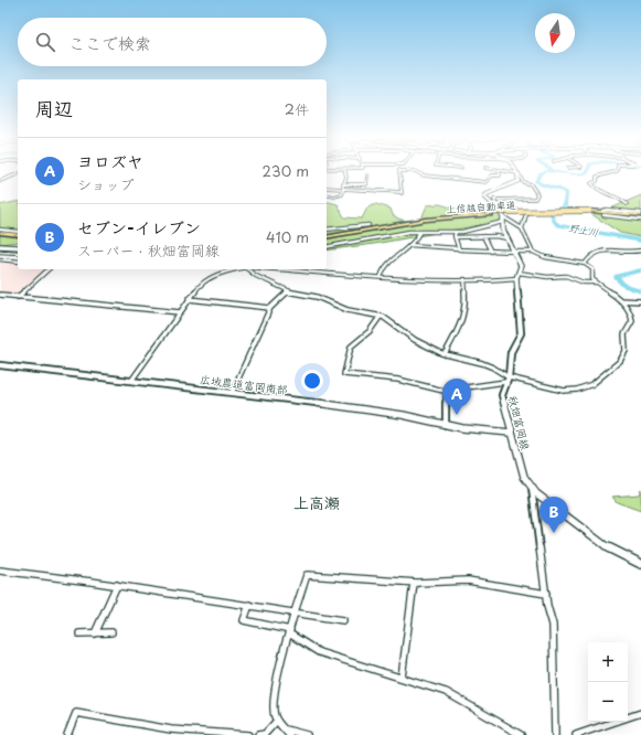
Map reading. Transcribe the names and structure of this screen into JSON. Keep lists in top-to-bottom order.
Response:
{
  "streets": {
    "highway": ["上信越自動車道"],
    "main road": ["広域農道富岡南部", "秋畑富岡線"]
  },
  "crossings": [
    ["広域農道富岡南部", "秋畑富岡線"]
  ],
  "districts": ["上高瀬"],
  "water": ["野上川"],
  "north": "bottom",
  "page": {
    "search": "ここで検索",
    "heading": ["周辺", "2件"],
    "list": [
      {
        "mark": "A",
        "name": "ヨロズヤ",
        "note": "ショップ",
        "value": "230 m"
      },
      {
        "mark": "B",
        "name": "セブン-イレブン",
        "note": "スーパー · 秋畑富岡線",
        "value": "410 m"
      }
    ],
    "pins": ["A", "B"],
    "map_buttons": ["+", "−"]
  }
}
